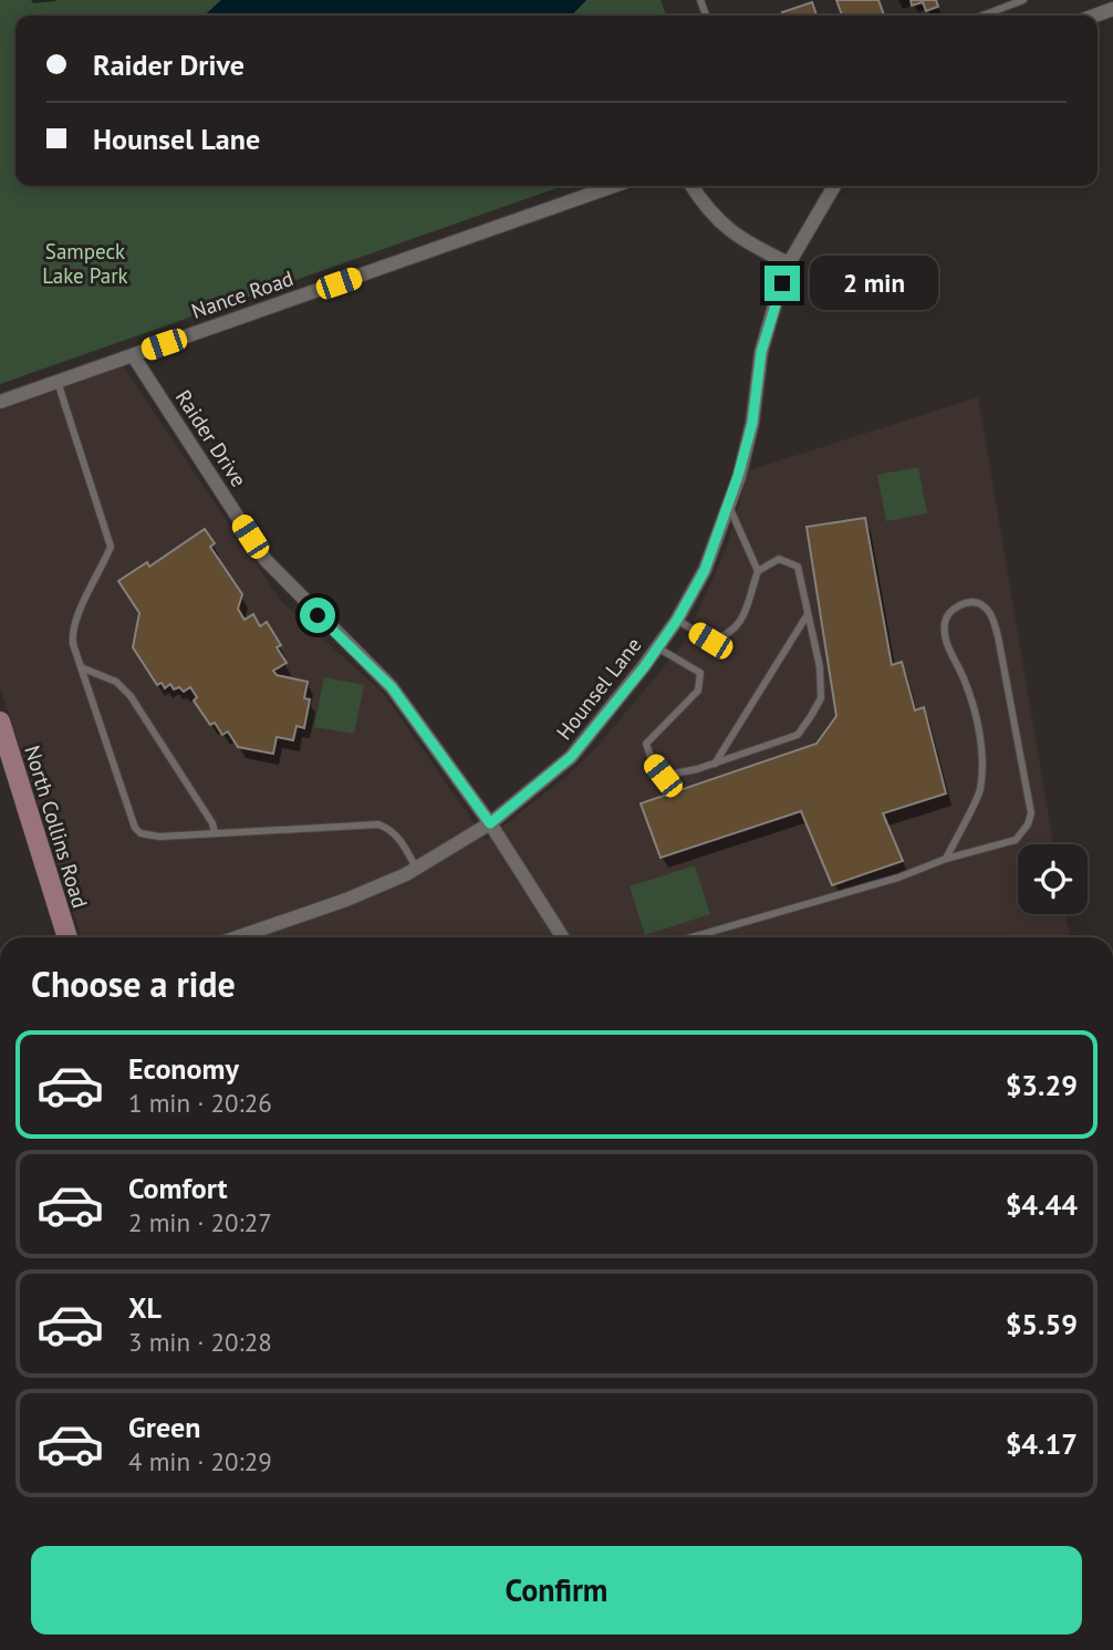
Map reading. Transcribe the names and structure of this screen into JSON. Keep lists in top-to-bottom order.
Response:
{
  "streets": {
    "street": [
      "Nance Road",
      "Raider Drive",
      "Hounsel Lane",
      "North Collins Road"
    ]
  },
  "crossings": [
    ["Nance Road", "Raider Drive"],
    ["Raider Drive", "Hounsel Lane"]
  ],
  "parks": ["Sampeck Lake Park"],
  "page": {
    "banner": ["Raider Drive", "Hounsel Lane"],
    "bubble": "2 min",
    "heading": "Choose a ride",
    "list": [
      {
        "name": "Economy",
        "note": "1 min · 20:26",
        "value": "$3.29"
      },
      {
        "name": "Comfort",
        "note": "2 min · 20:27",
        "value": "$4.44"
      },
      {
        "name": "XL",
        "note": "3 min · 20:28",
        "value": "$5.59"
      },
      {
        "name": "Green",
        "note": "4 min · 20:29",
        "value": "$4.17"
      }
    ],
    "buttons": "Confirm"
  }
}
